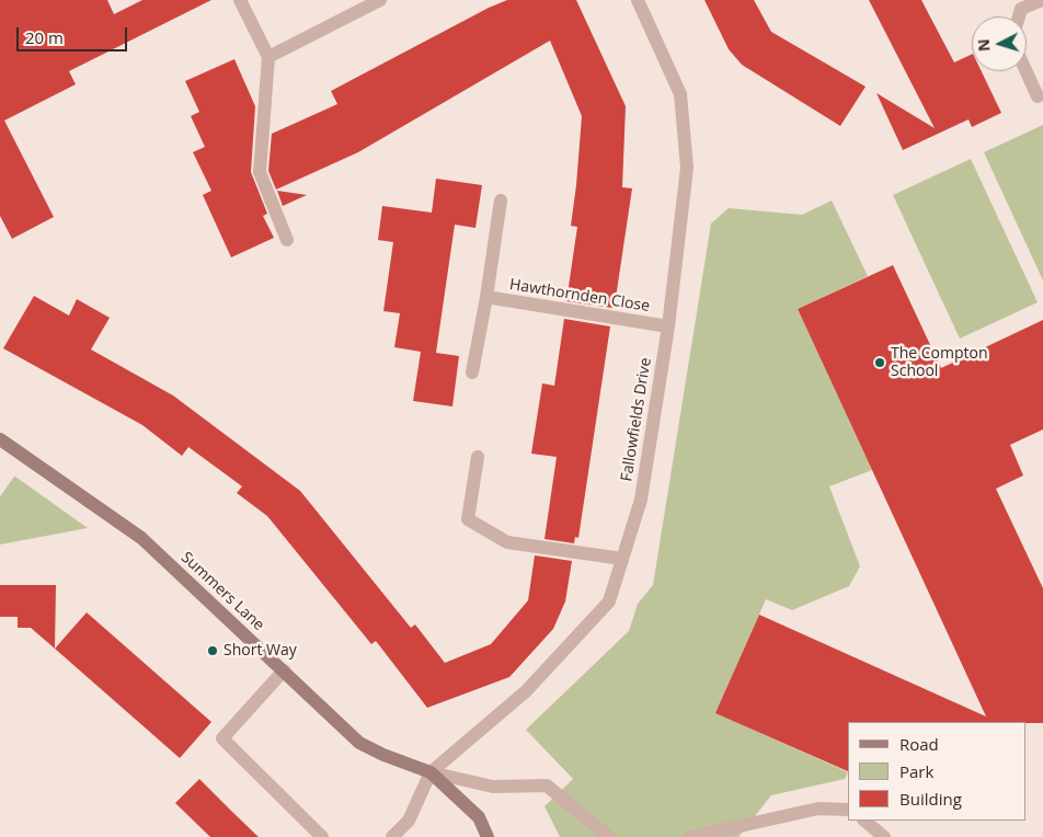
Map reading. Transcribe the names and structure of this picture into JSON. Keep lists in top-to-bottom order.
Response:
{
  "streets": {
    "street": ["Hawthornden Close", "Fallowfields Drive", "Summers Lane"]
  },
  "crossings": [
    ["Hawthornden Close", "Fallowfields Drive"],
    ["Fallowfields Drive", "Summers Lane"]
  ],
  "places": ["The Compton School", "Short Way"],
  "legend": ["Road", "Park", "Building"],
  "scale_bar": "20 m",
  "north": "left"
}
